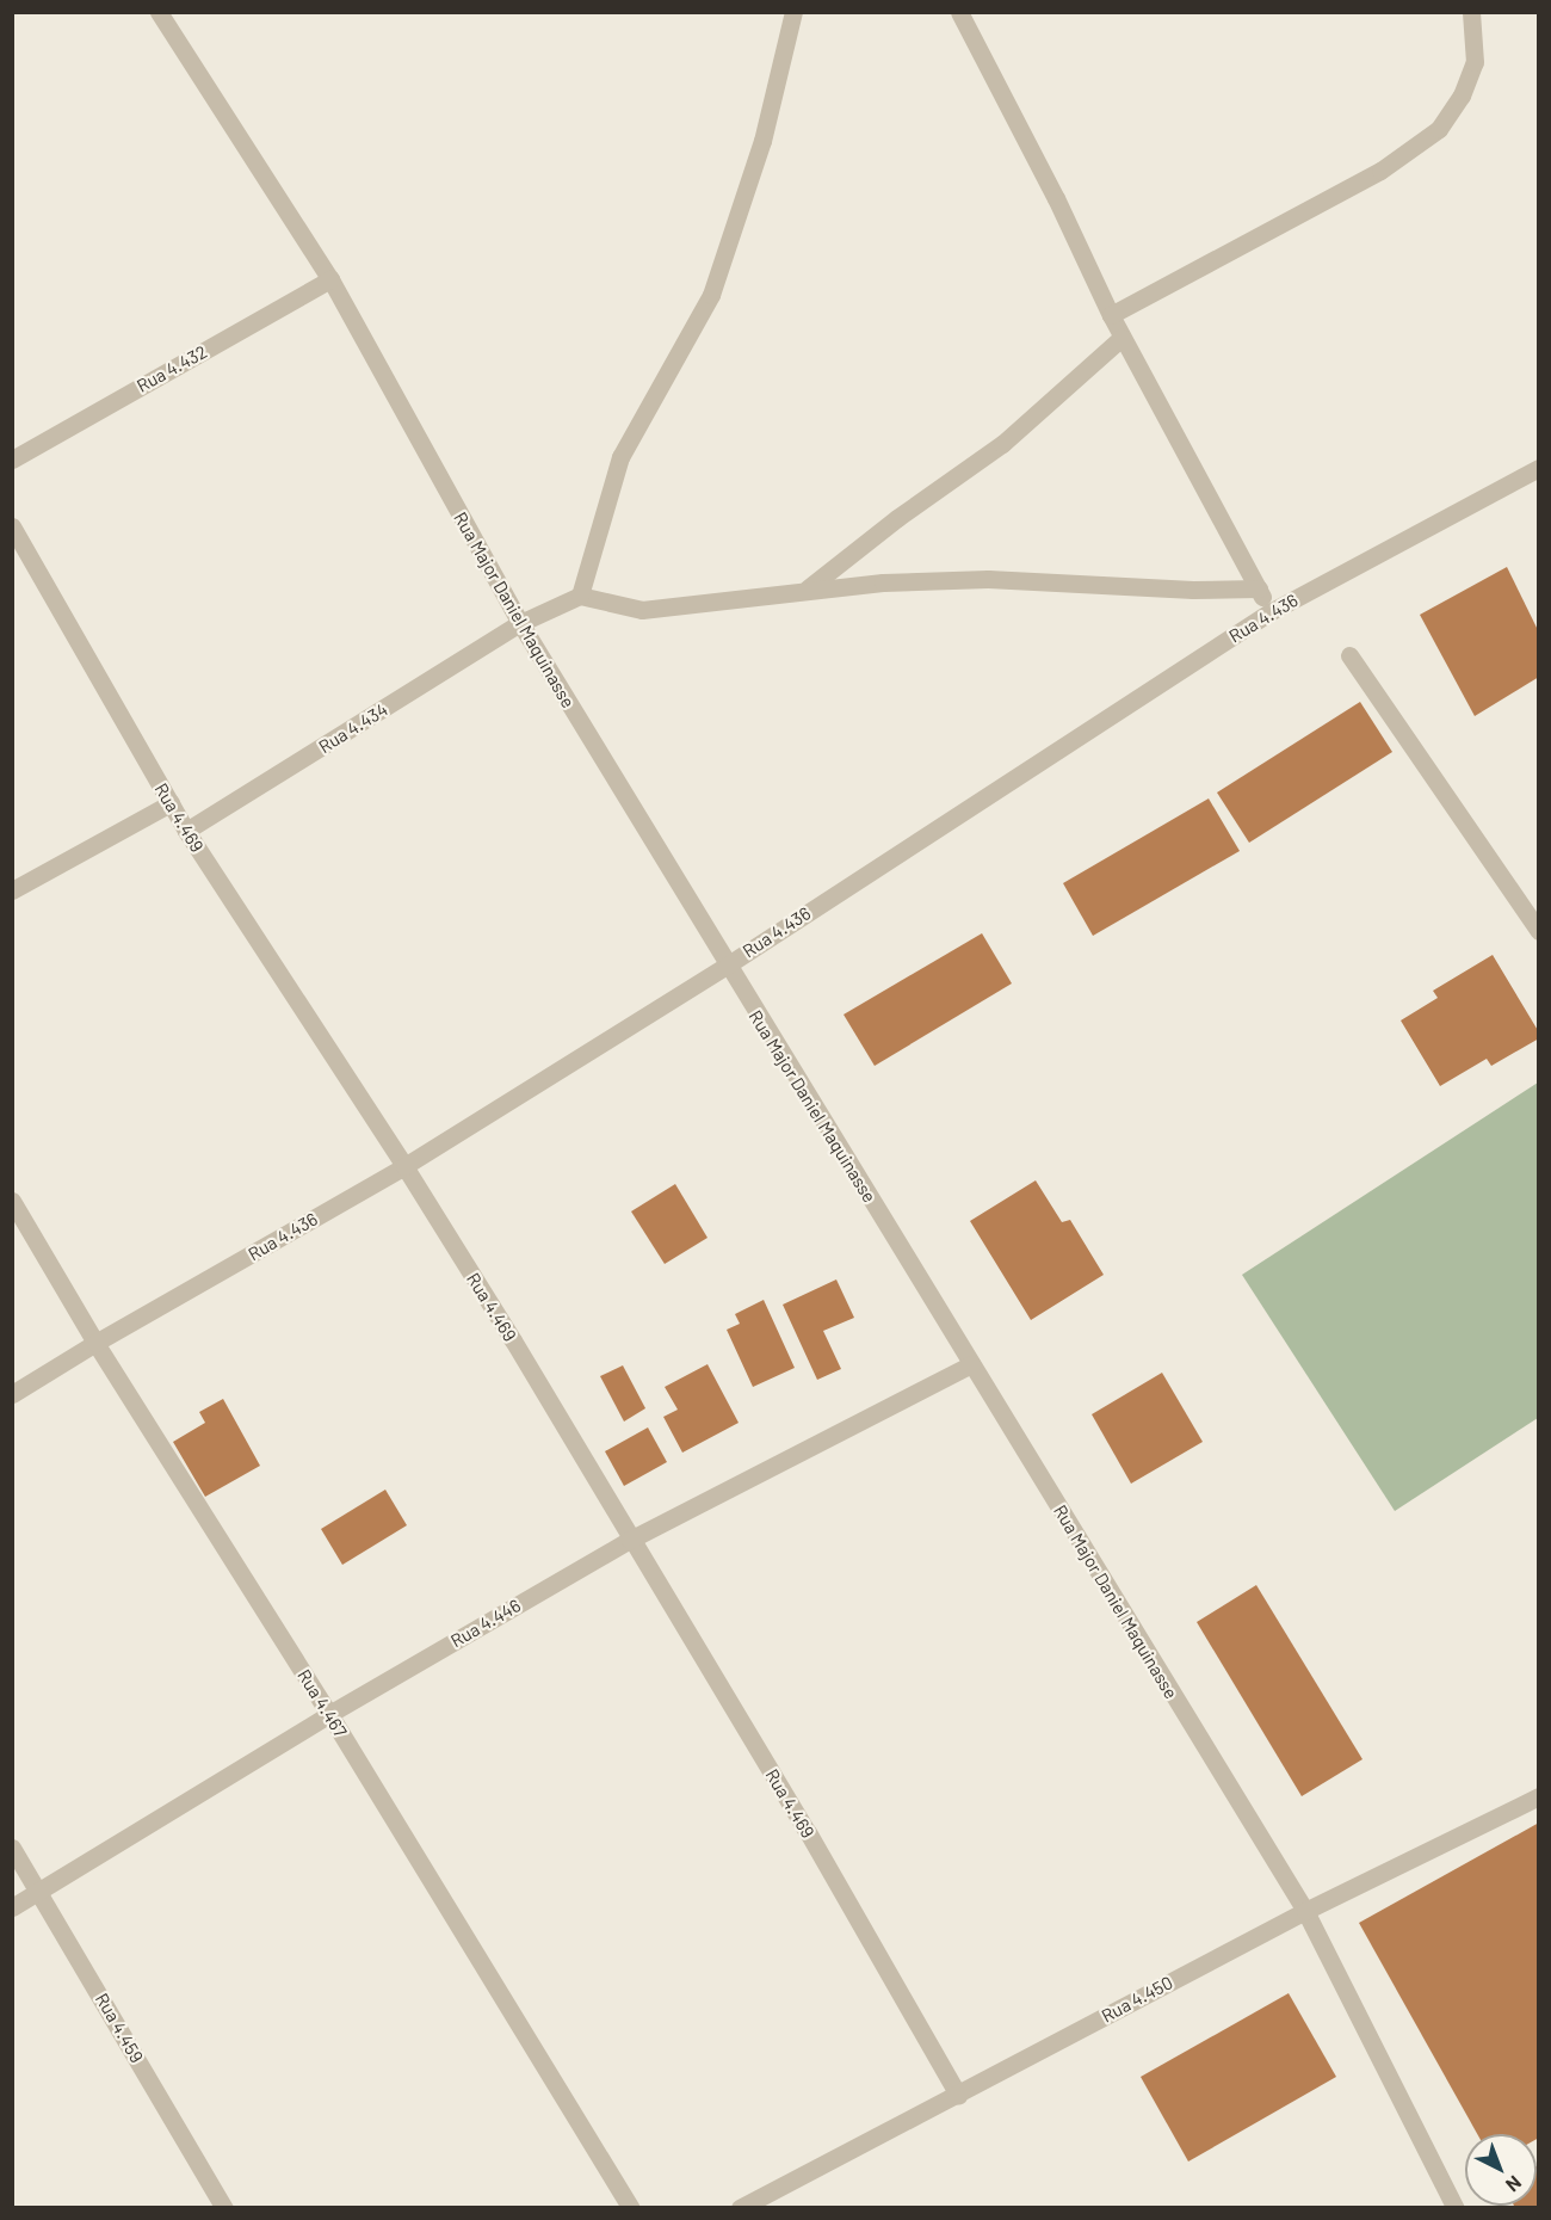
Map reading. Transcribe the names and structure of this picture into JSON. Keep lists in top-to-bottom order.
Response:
{
  "streets": {
    "street": [
      "Rua 4.432",
      "Rua Major Daniel Maquinasse",
      "Rua 4.436",
      "Rua 4.434",
      "Rua 4.469",
      "Rua 4.446",
      "Rua 4.467",
      "Rua 4.450",
      "Rua 4.459"
    ]
  },
  "crossings": [
    ["Rua 4.432", "Rua Major Daniel Maquinasse"],
    ["Rua Major Daniel Maquinasse", "Rua 4.436"],
    ["Rua Major Daniel Maquinasse", "Rua 4.434"],
    ["Rua Major Daniel Maquinasse", "Rua 4.446"],
    ["Rua Major Daniel Maquinasse", "Rua 4.450"],
    ["Rua 4.436", "Rua 4.469"],
    ["Rua 4.436", "Rua 4.467"],
    ["Rua 4.434", "Rua 4.469"],
    ["Rua 4.469", "Rua 4.446"],
    ["Rua 4.469", "Rua 4.450"],
    ["Rua 4.446", "Rua 4.467"],
    ["Rua 4.446", "Rua 4.459"]
  ],
  "north": "bottom right"
}
